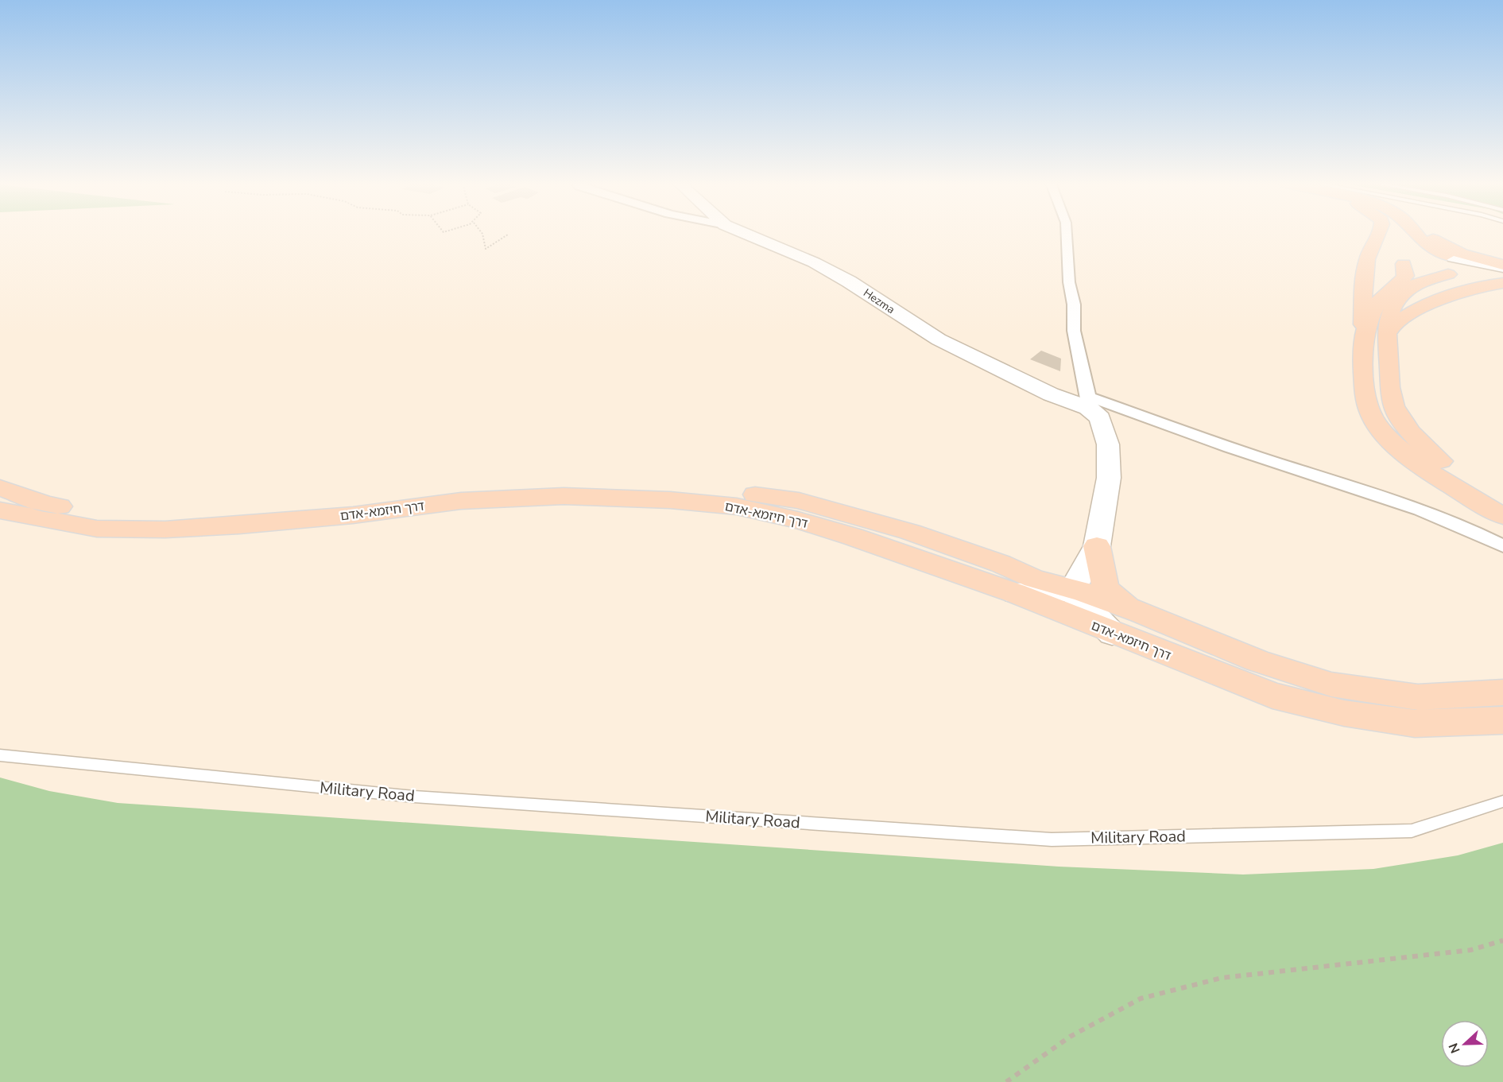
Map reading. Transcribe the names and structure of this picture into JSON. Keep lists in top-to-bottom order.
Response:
{
  "streets": {
    "main road": ["דרך חיזמא-אדם"],
    "street": ["Hezma"],
    "lane": ["Military Road"]
  },
  "north": "left"
}
